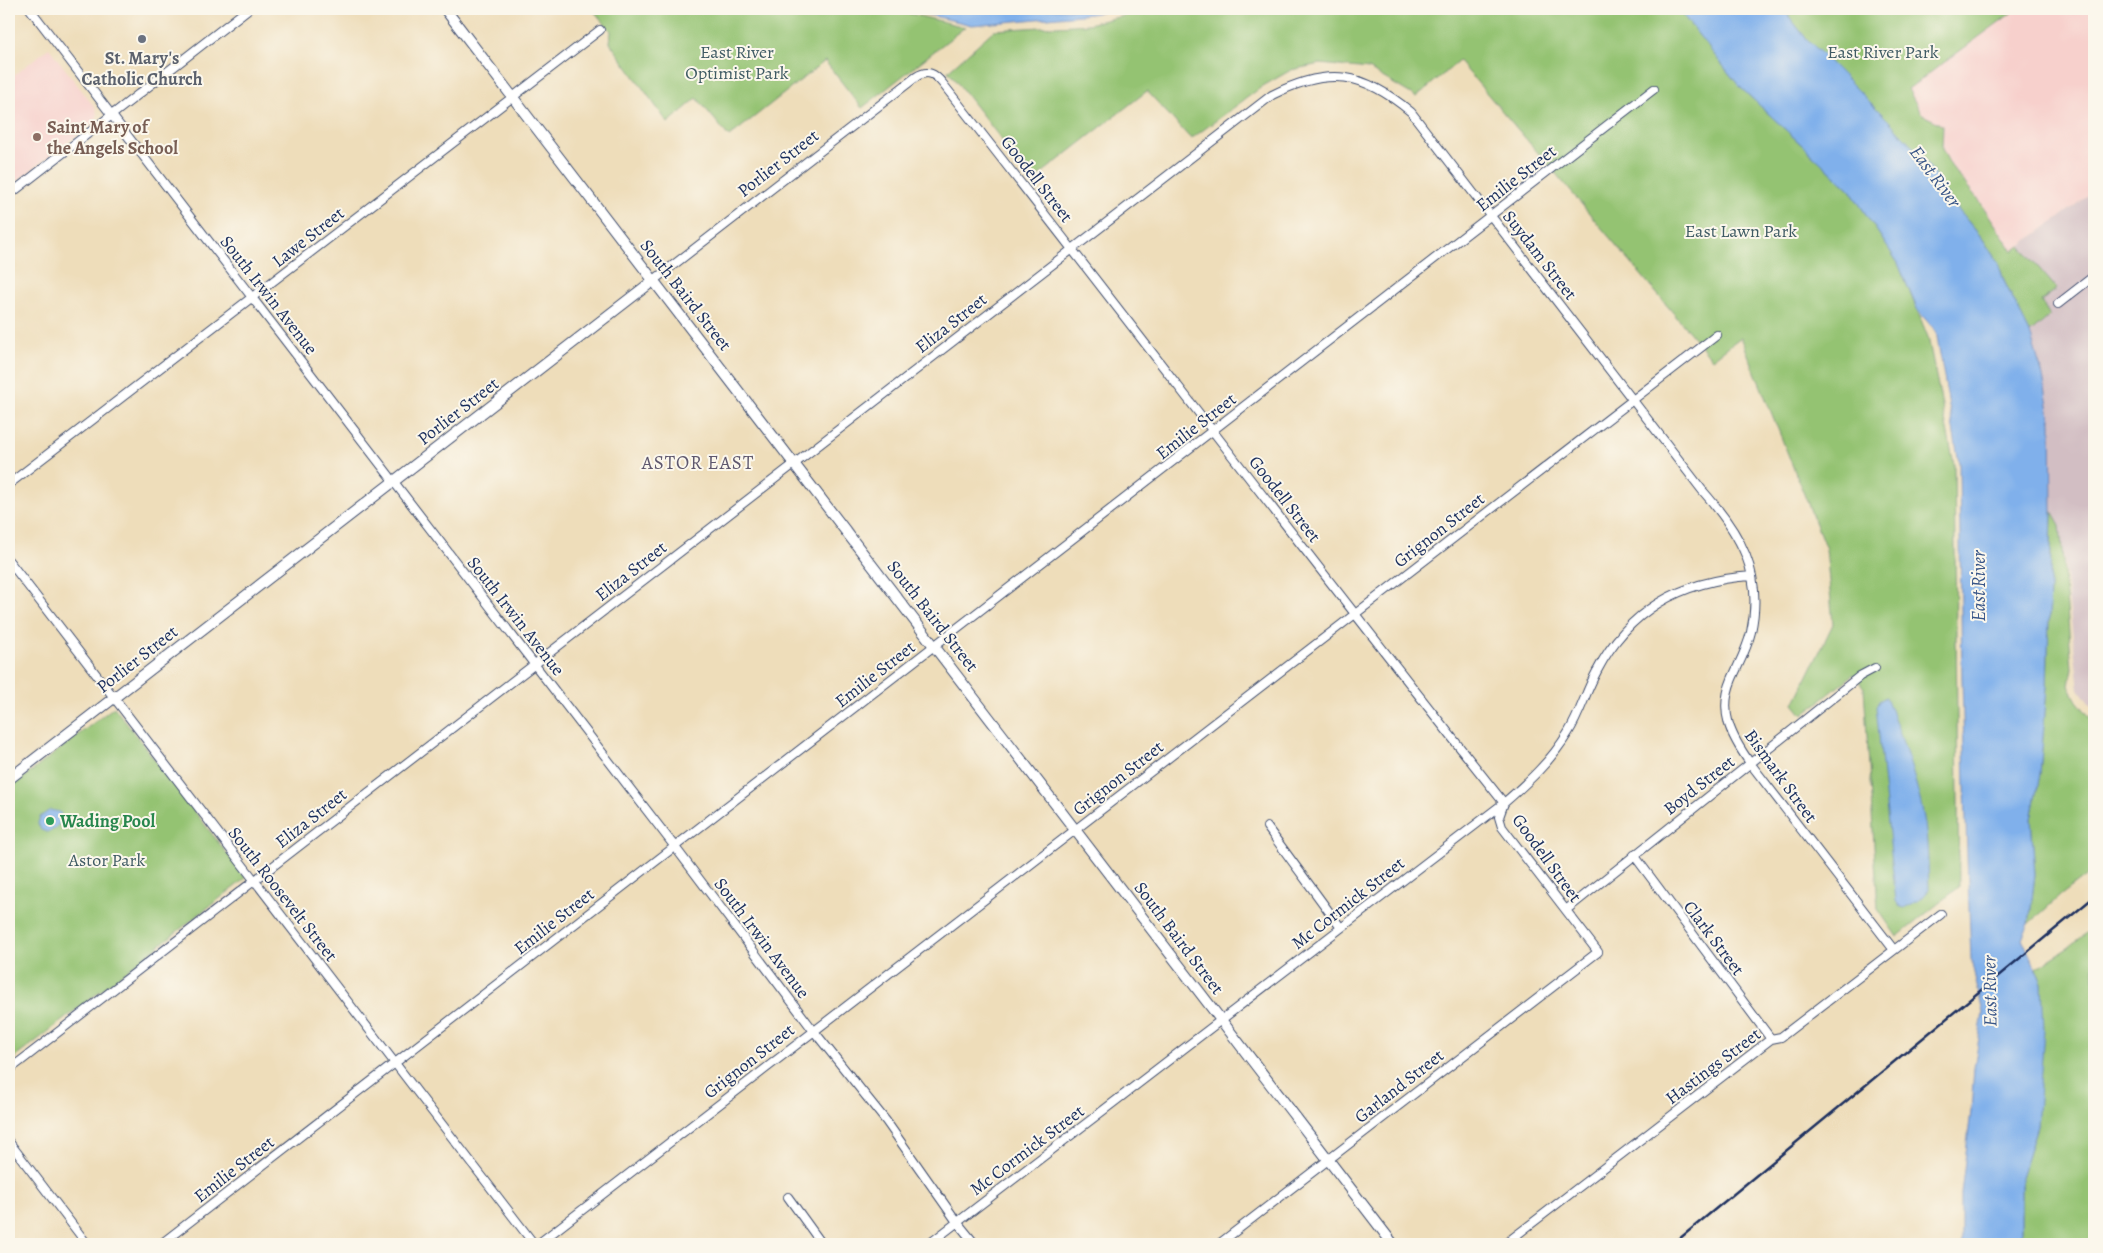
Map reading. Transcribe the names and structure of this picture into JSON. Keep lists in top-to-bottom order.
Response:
{
  "streets": {
    "street": [
      "Porlier Street",
      "Emilie Street",
      "Goodell Street",
      "Lawe Street",
      "Suydam Street",
      "South Irwin Avenue",
      "South Baird Street",
      "Eliza Street",
      "Grignon Street",
      "Bismark Street",
      "Boyd Street",
      "South Roosevelt Street",
      "Mc Cormick Street",
      "Clark Street",
      "Hastings Street",
      "Garland Street"
    ]
  },
  "crossings": [
    ["Porlier Street", "Goodell Street"],
    ["Porlier Street", "South Irwin Avenue"],
    ["Porlier Street", "South Baird Street"],
    ["Porlier Street", "South Roosevelt Street"],
    ["Emilie Street", "Goodell Street"],
    ["Emilie Street", "Suydam Street"],
    ["Emilie Street", "South Irwin Avenue"],
    ["Emilie Street", "South Baird Street"],
    ["Emilie Street", "South Roosevelt Street"],
    ["Goodell Street", "Eliza Street"],
    ["Goodell Street", "Grignon Street"],
    ["Goodell Street", "Boyd Street"],
    ["Goodell Street", "Mc Cormick Street"],
    ["Goodell Street", "Garland Street"],
    ["Lawe Street", "South Irwin Avenue"],
    ["Lawe Street", "South Baird Street"],
    ["Suydam Street", "Eliza Street"],
    ["Suydam Street", "Grignon Street"],
    ["Suydam Street", "Bismark Street"],
    ["South Irwin Avenue", "Eliza Street"],
    ["South Irwin Avenue", "Grignon Street"],
    ["South Irwin Avenue", "Mc Cormick Street"],
    ["South Baird Street", "Eliza Street"],
    ["South Baird Street", "Grignon Street"],
    ["South Baird Street", "Mc Cormick Street"],
    ["South Baird Street", "Garland Street"],
    ["Eliza Street", "South Roosevelt Street"],
    ["Grignon Street", "South Roosevelt Street"],
    ["Bismark Street", "Boyd Street"],
    ["Bismark Street", "Mc Cormick Street"],
    ["Bismark Street", "Hastings Street"],
    ["Boyd Street", "Clark Street"],
    ["Clark Street", "Hastings Street"]
  ],
  "districts": ["ASTOR EAST"],
  "water": ["East River"],
  "parks": [
    "East River Optimist Park",
    "East River Park",
    "East Lawn Park",
    "Astor Park"
  ],
  "places": ["St. Mary's Catholic Church", "Saint Mary of the Angels School", "Wading Pool"]
}
